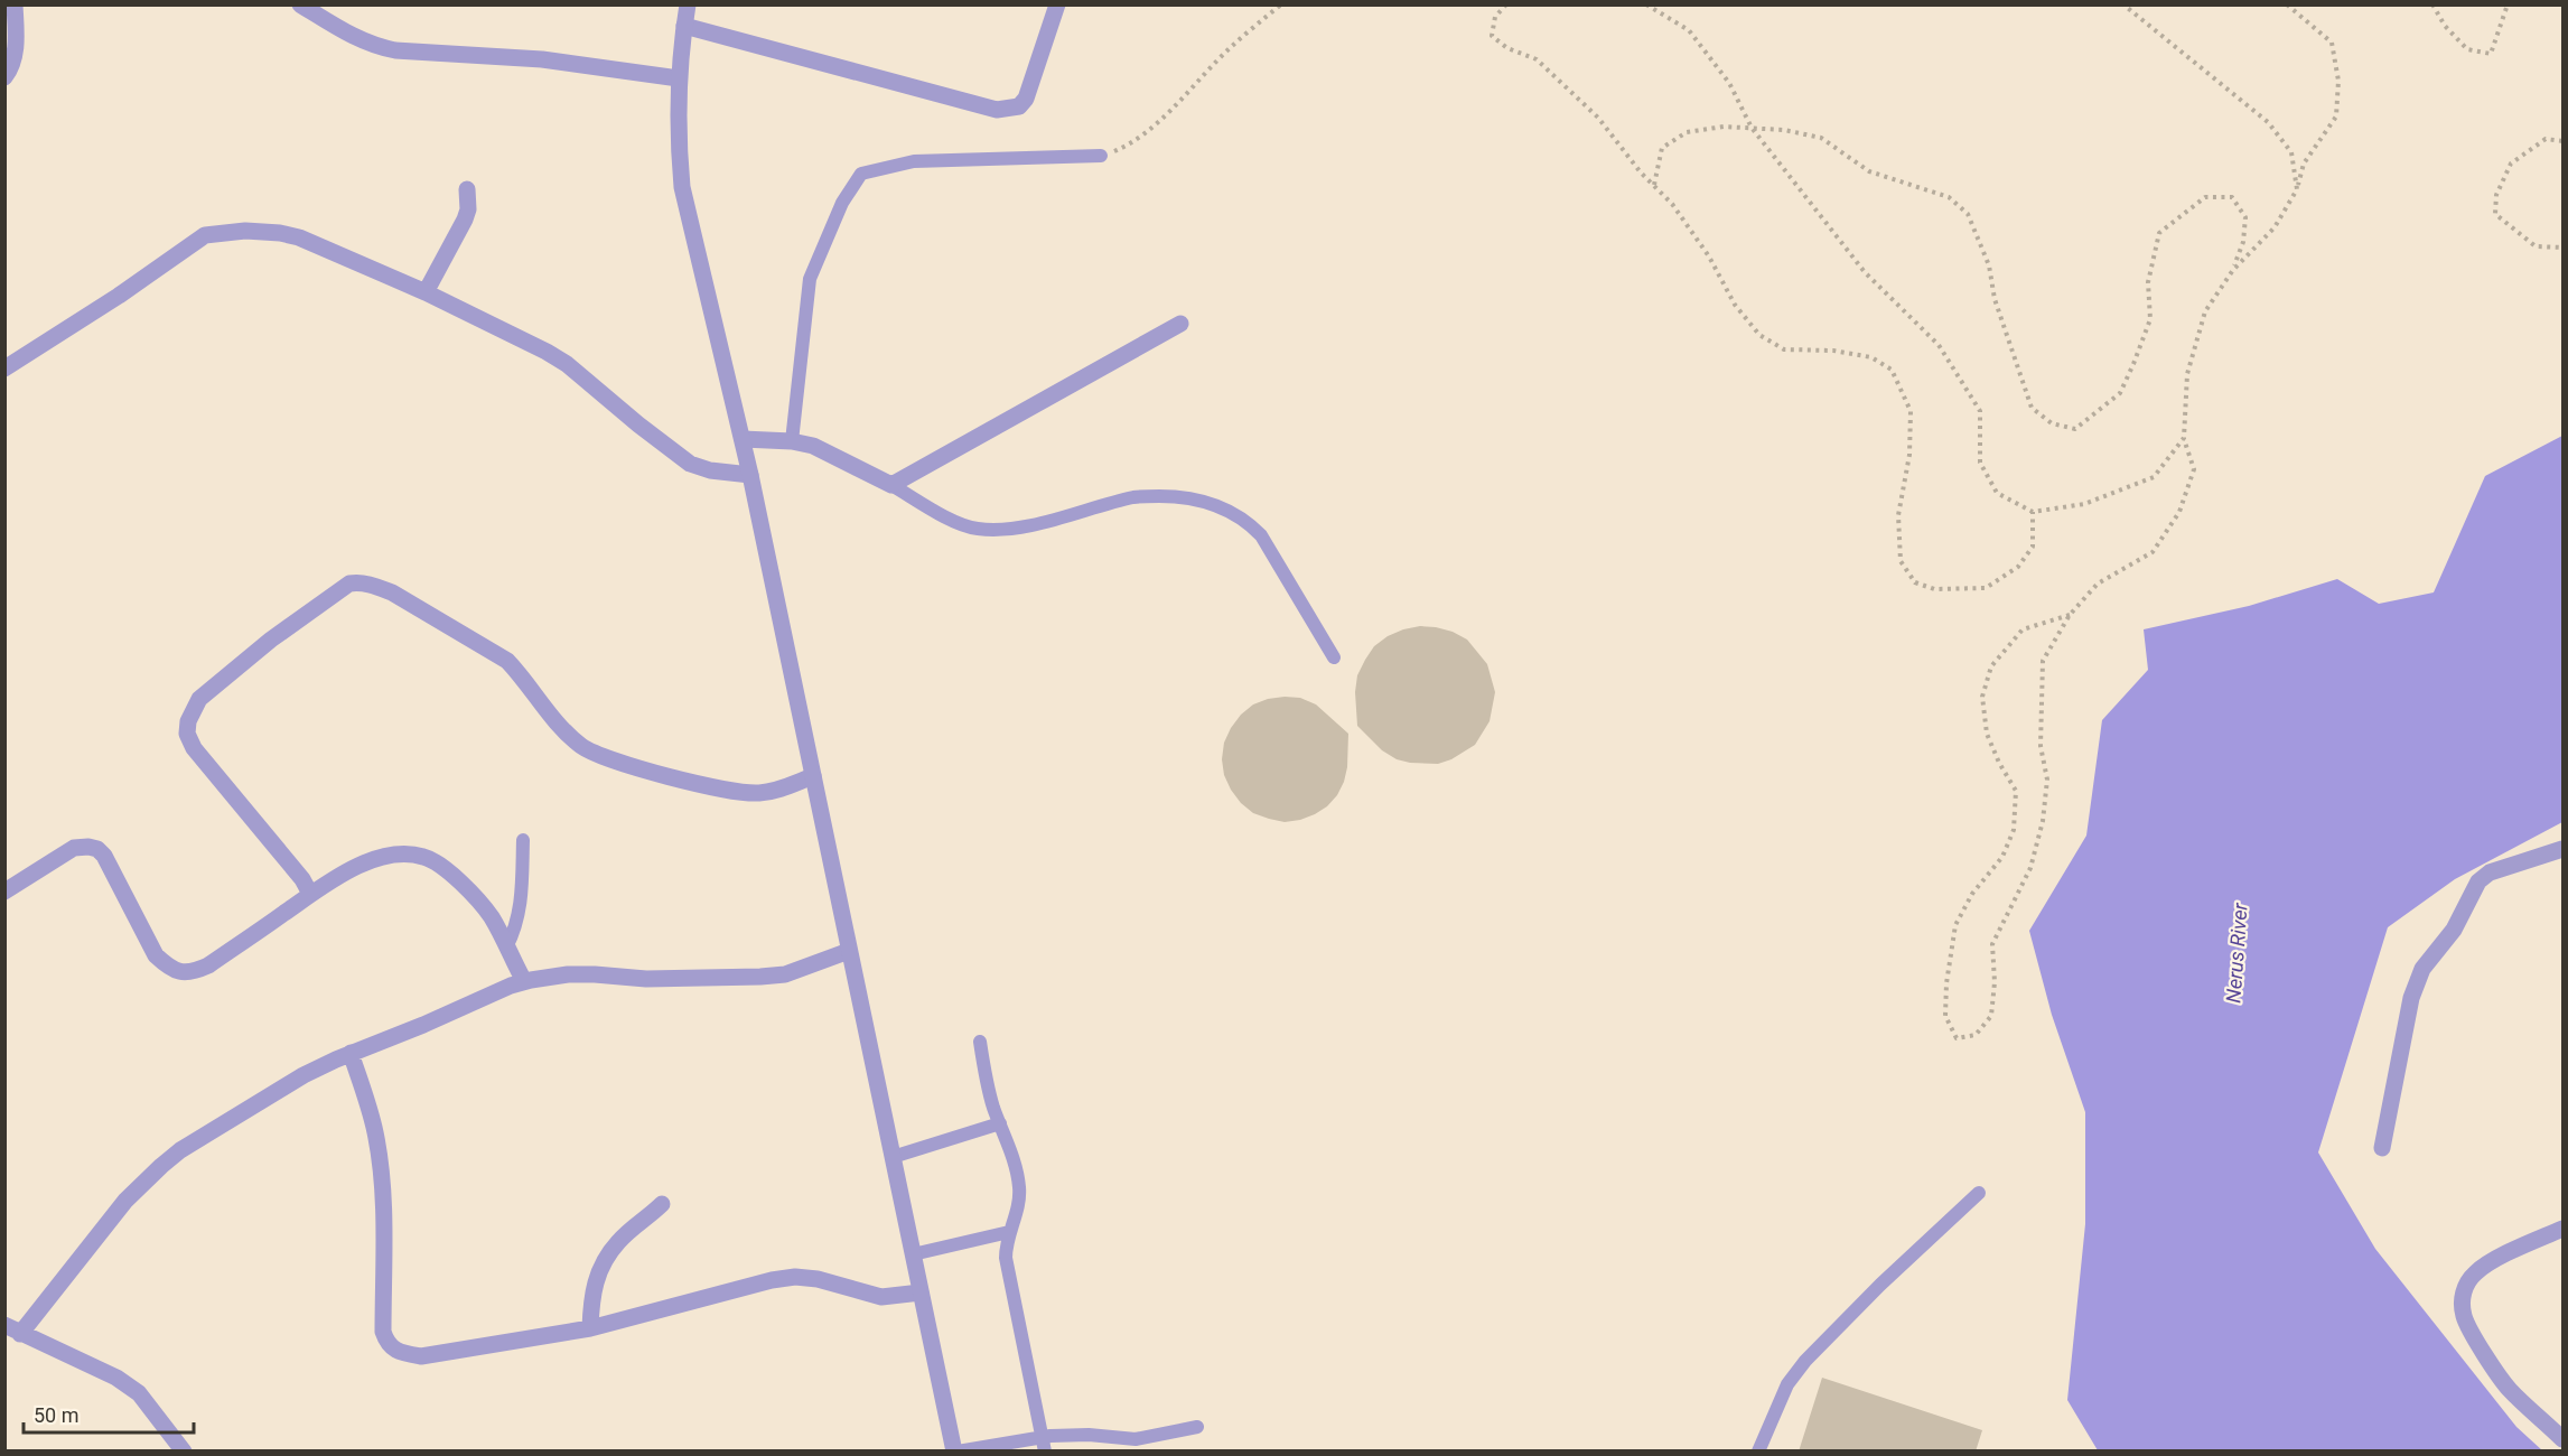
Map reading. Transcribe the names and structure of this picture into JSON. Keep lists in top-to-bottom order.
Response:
{
  "water": ["Nerus River"],
  "scale_bar": "50 m"
}
